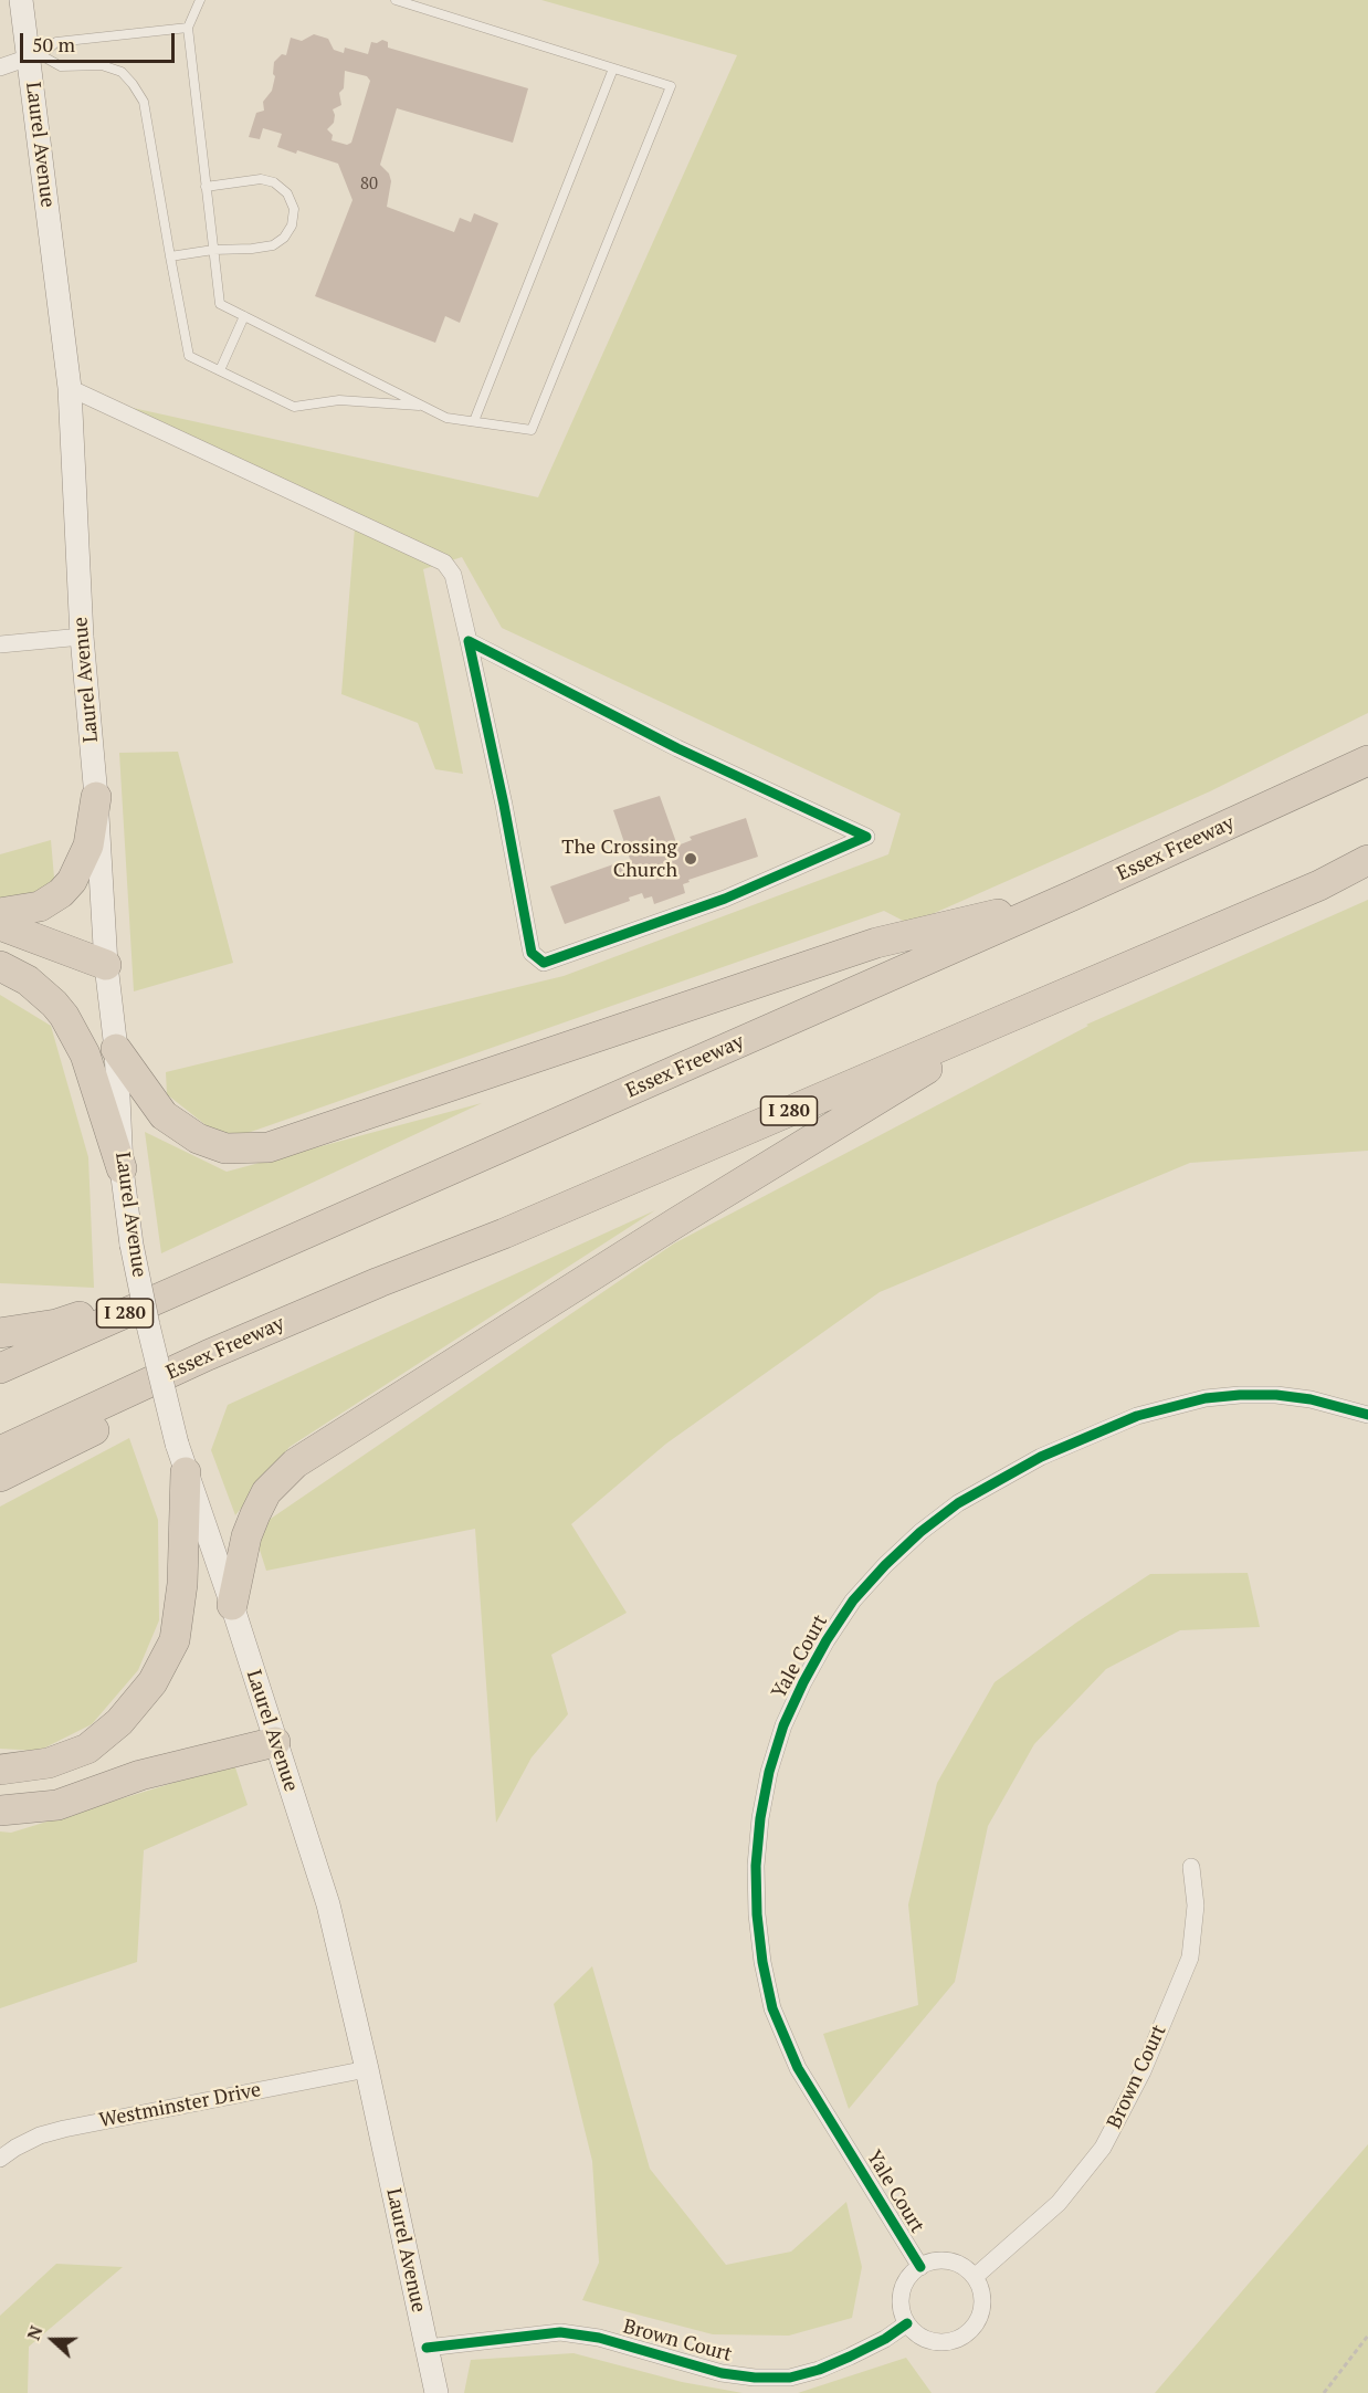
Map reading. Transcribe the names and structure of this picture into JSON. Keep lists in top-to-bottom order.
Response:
{
  "streets": {
    "highway": ["Essex Freeway", "I 280"],
    "main road": ["Laurel Avenue"],
    "street": ["Yale Court", "Brown Court", "Westminster Drive"]
  },
  "crossings": [
    ["Laurel Avenue", "Brown Court"],
    ["Laurel Avenue", "Westminster Drive"],
    ["Yale Court", "Brown Court"]
  ],
  "places": ["The Crossing Church"],
  "house_numbers": ["80"],
  "scale_bar": "50 m",
  "north": "left"
}
